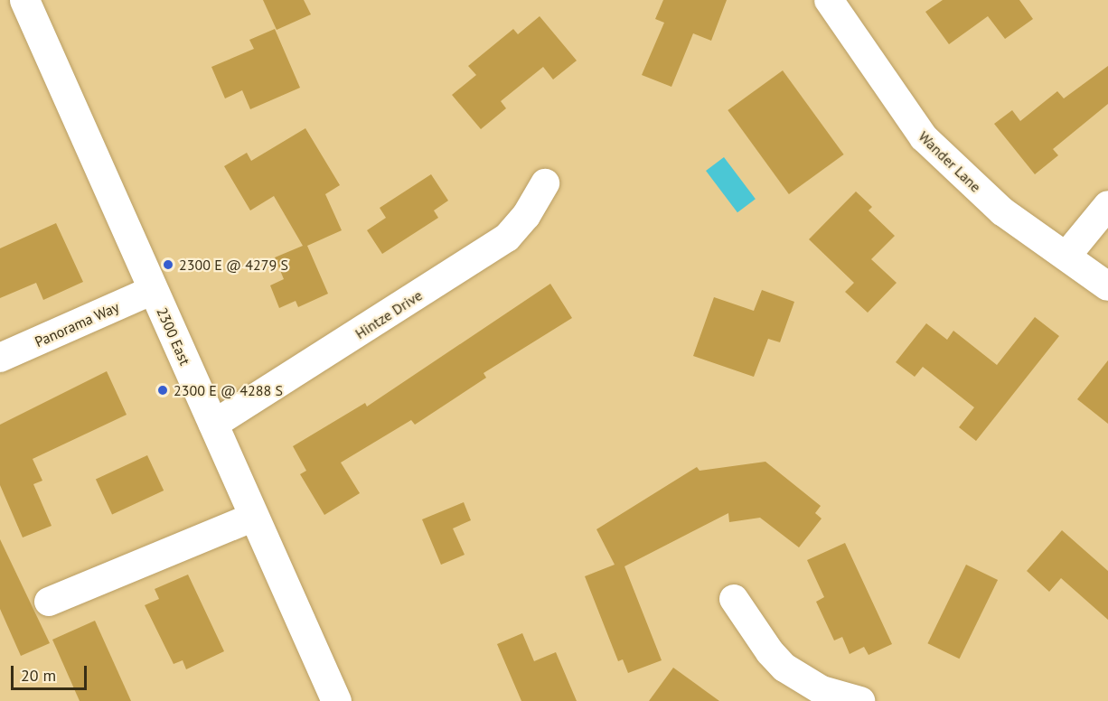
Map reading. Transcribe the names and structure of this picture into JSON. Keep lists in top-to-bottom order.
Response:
{
  "streets": {
    "main road": ["2300 East"],
    "street": ["Wander Lane", "Hintze Drive", "Panorama Way"]
  },
  "crossings": [
    ["Hintze Drive", "2300 East"],
    ["Panorama Way", "2300 East"]
  ],
  "places": ["2300 E @ 4279 S", "2300 E @ 4288 S"],
  "scale_bar": "20 m"
}
